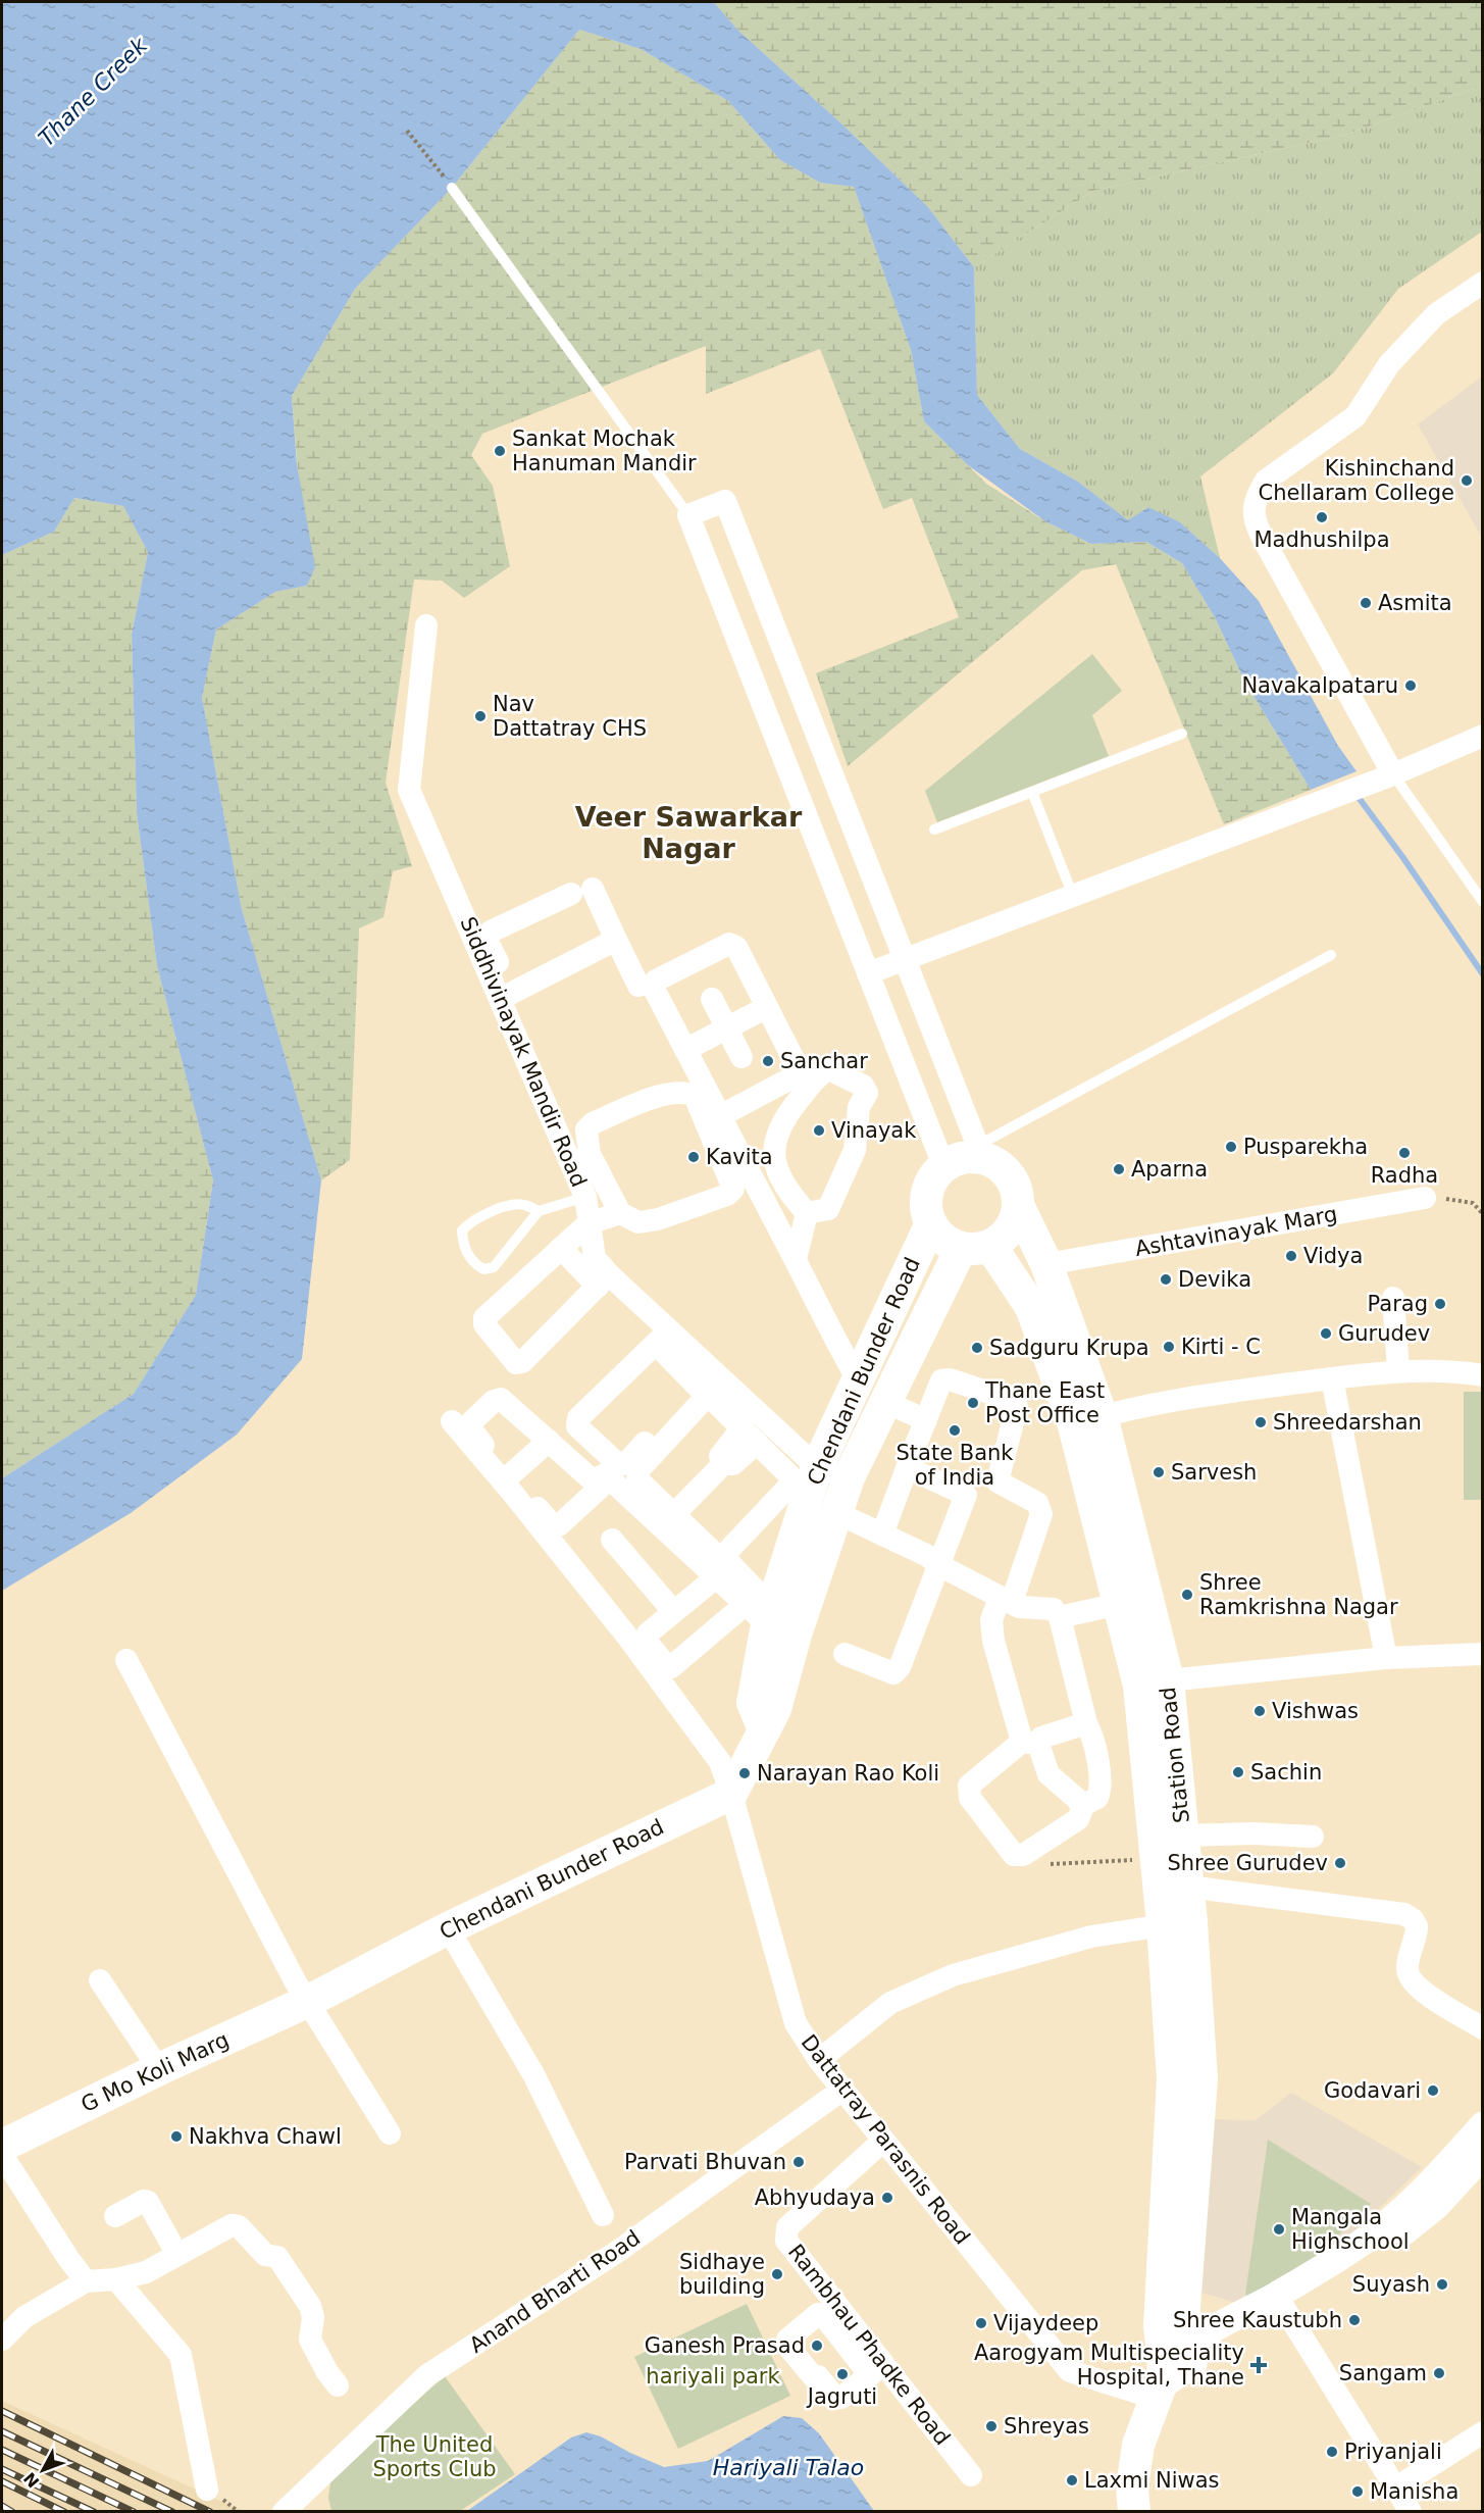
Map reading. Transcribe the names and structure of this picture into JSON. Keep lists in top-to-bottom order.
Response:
{
  "streets": {
    "main road": ["Chendani Bunder Road", "Station Road", "G Mo Koli Marg"],
    "street": [
      "Siddhivinayak Mandir Road",
      "Ashtavinayak Marg",
      "Dattatray Parasnis Road",
      "Anand Bharti Road",
      "Rambhau Phadke Road"
    ]
  },
  "crossings": [
    ["Siddhivinayak Mandir Road", "Chendani Bunder Road"],
    ["Ashtavinayak Marg", "Station Road"],
    ["Chendani Bunder Road", "Station Road"],
    ["Chendani Bunder Road", "G Mo Koli Marg"],
    ["Chendani Bunder Road", "Dattatray Parasnis Road"],
    ["Station Road", "Dattatray Parasnis Road"],
    ["Dattatray Parasnis Road", "Anand Bharti Road"],
    ["Dattatray Parasnis Road", "Rambhau Phadke Road"]
  ],
  "districts": ["Veer Sawarkar Nagar"],
  "water": ["Thane Creek", "Hariyali Talao"],
  "parks": ["hariyali park", "The United Sports Club"],
  "places": {
    "other": [
      "Sankat Mochak Hanuman Mandir",
      "Kishinchand Chellaram College",
      "Madhushilpa",
      "Asmita",
      "Navakalpataru",
      "Nav Dattatray CHS",
      "Sanchar",
      "Vinayak",
      "Pusparekha",
      "Radha",
      "Kavita",
      "Aparna",
      "Vidya",
      "Devika",
      "Parag",
      "Gurudev",
      "Kirti - C",
      "Sadguru Krupa",
      "Thane East Post Office",
      "Shreedarshan",
      "State Bank of India",
      "Sarvesh",
      "Shree Ramkrishna Nagar",
      "Vishwas",
      "Sachin",
      "Narayan Rao Koli",
      "Shree Gurudev",
      "Godavari",
      "Nakhva Chawl",
      "Parvati Bhuvan",
      "Abhyudaya",
      "Mangala Highschool",
      "Sidhaye building",
      "Suyash",
      "Shree Kaustubh",
      "Vijaydeep",
      "Ganesh Prasad",
      "Sangam",
      "Jagruti",
      "Shreyas",
      "Priyanjali",
      "Laxmi Niwas",
      "Manisha"
    ],
    "health": ["Aarogyam Multispeciality Hospital, Thane"]
  },
  "north": "bottom left"
}
